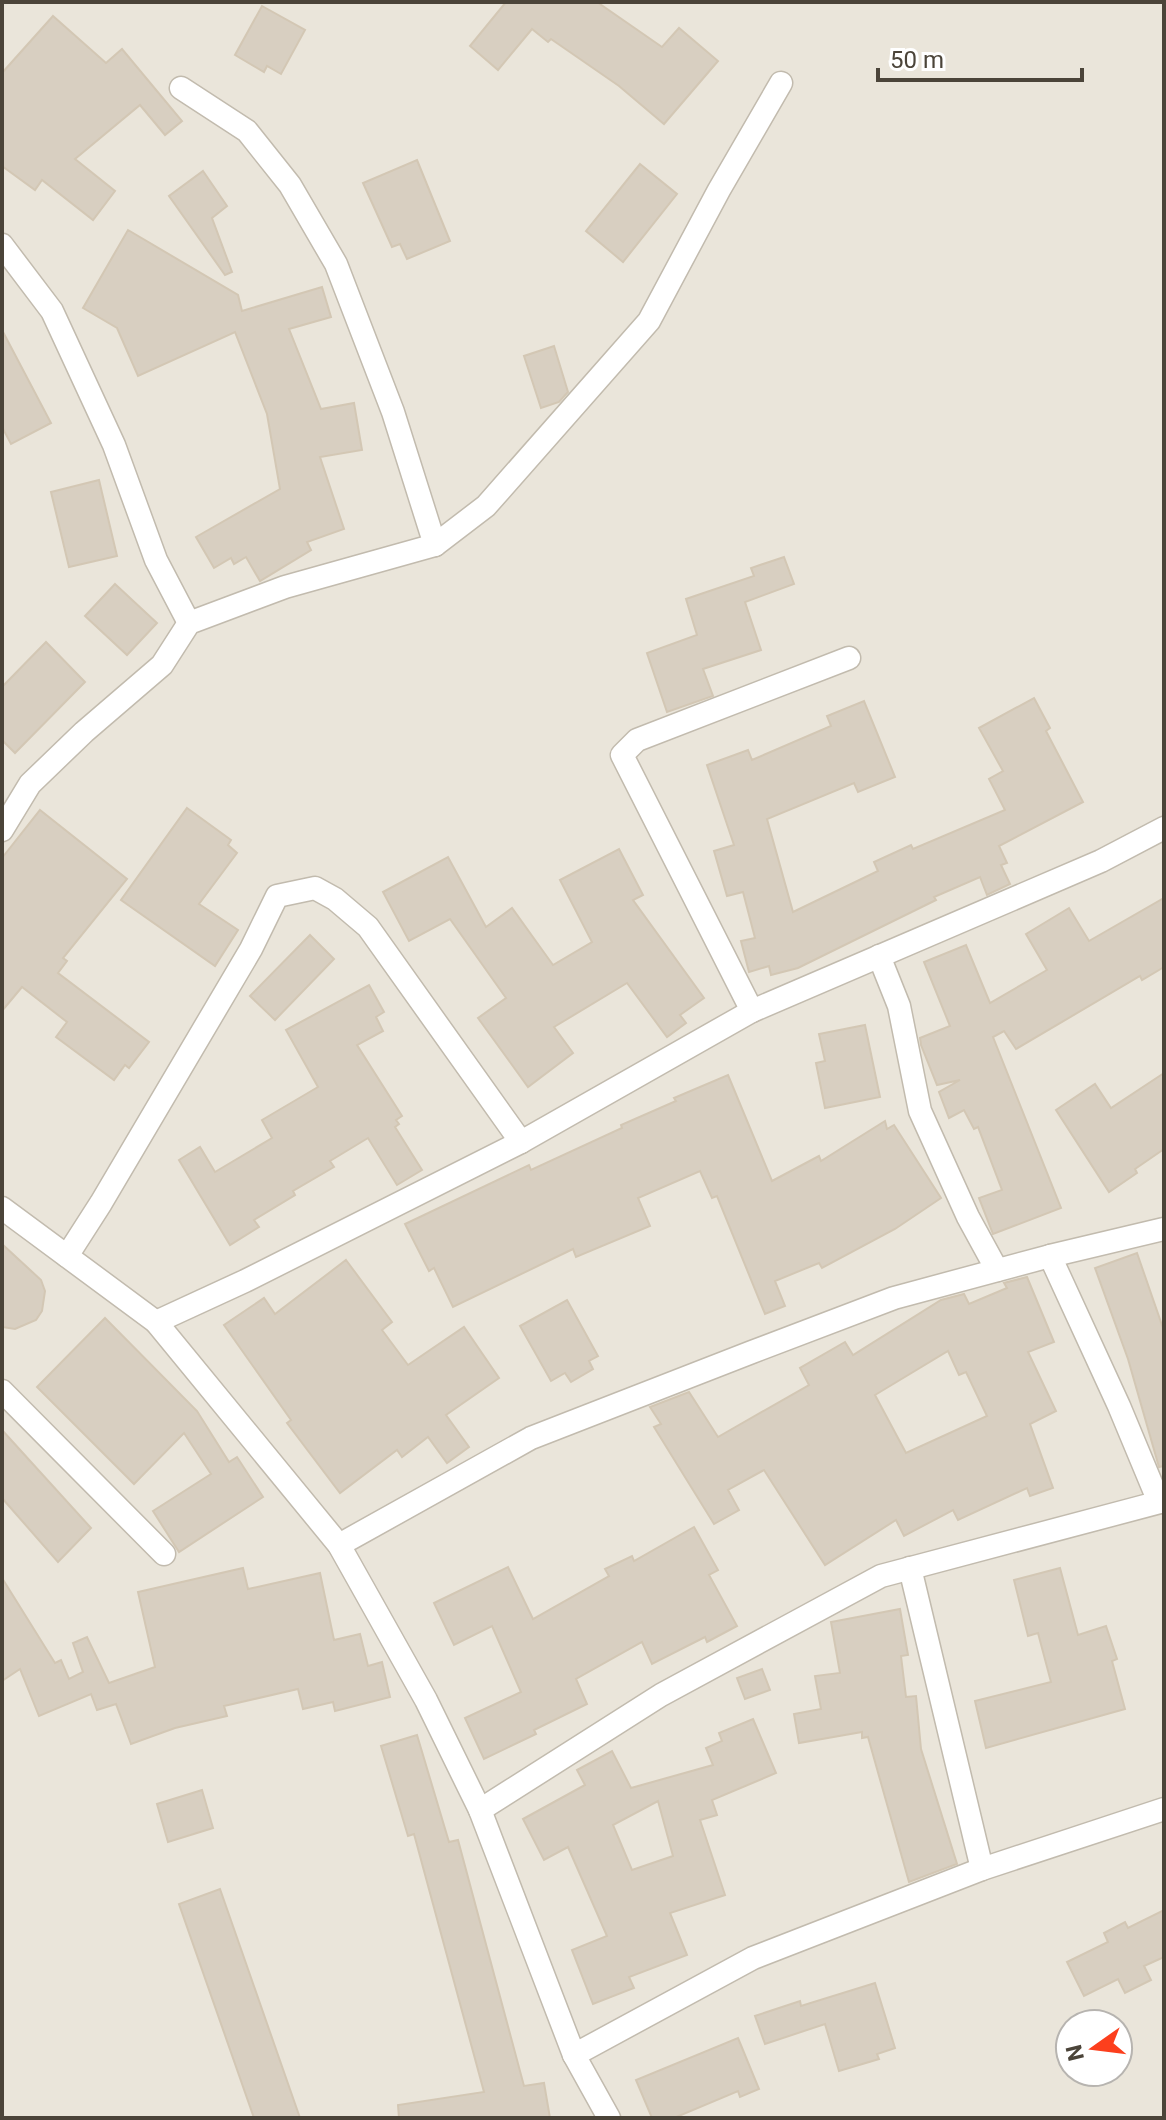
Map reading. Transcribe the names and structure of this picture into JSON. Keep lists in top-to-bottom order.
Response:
{
  "scale_bar": "50 m",
  "north": "left"
}
